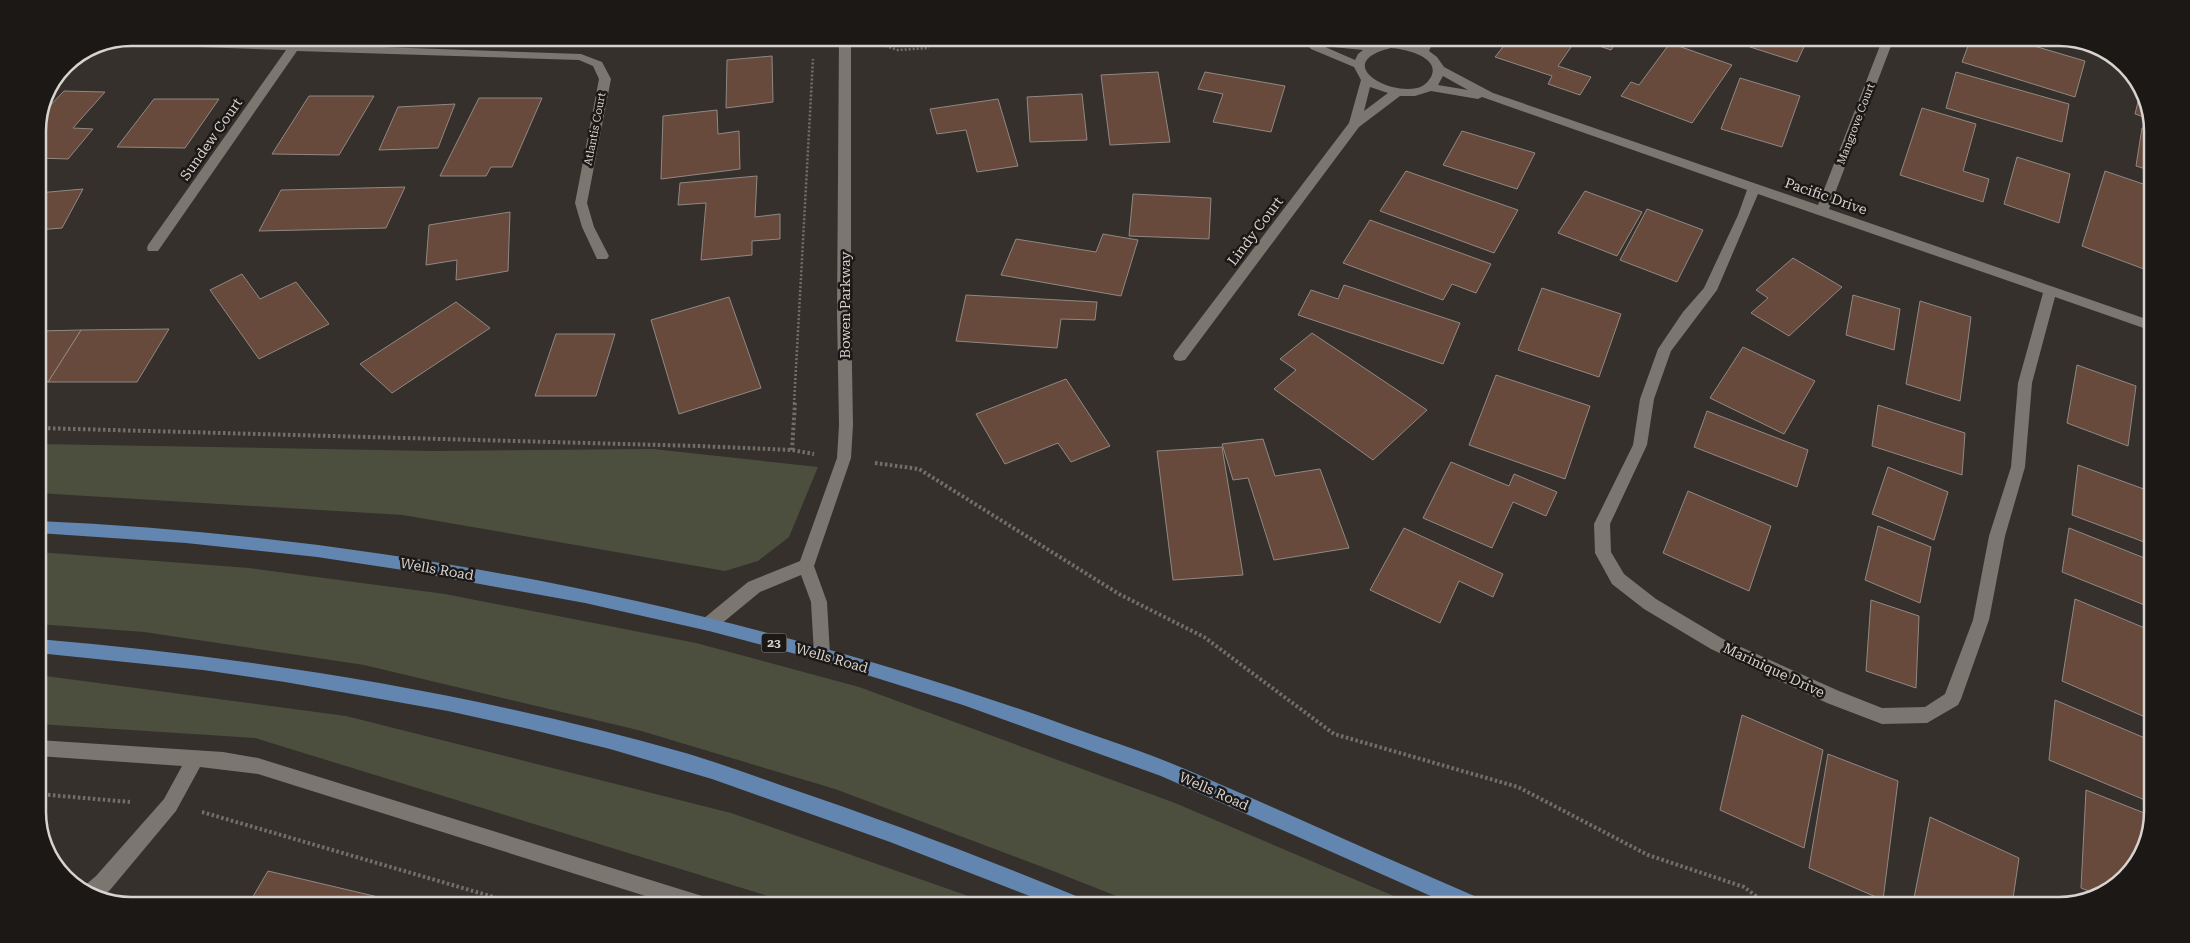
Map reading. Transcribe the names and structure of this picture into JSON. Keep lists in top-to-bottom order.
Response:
{
  "streets": {
    "main road": ["Wells Road", "23"],
    "street": [
      "Mangrove Court",
      "Atlantis Court",
      "Sundew Court",
      "Pacific Drive",
      "Lindy Court",
      "Bowen Parkway",
      "Marinique Drive"
    ]
  },
  "crossings": [
    ["Mangrove Court", "Pacific Drive"],
    ["Atlantis Court", "Sundew Court"],
    ["Pacific Drive", "Marinique Drive"]
  ]
}
